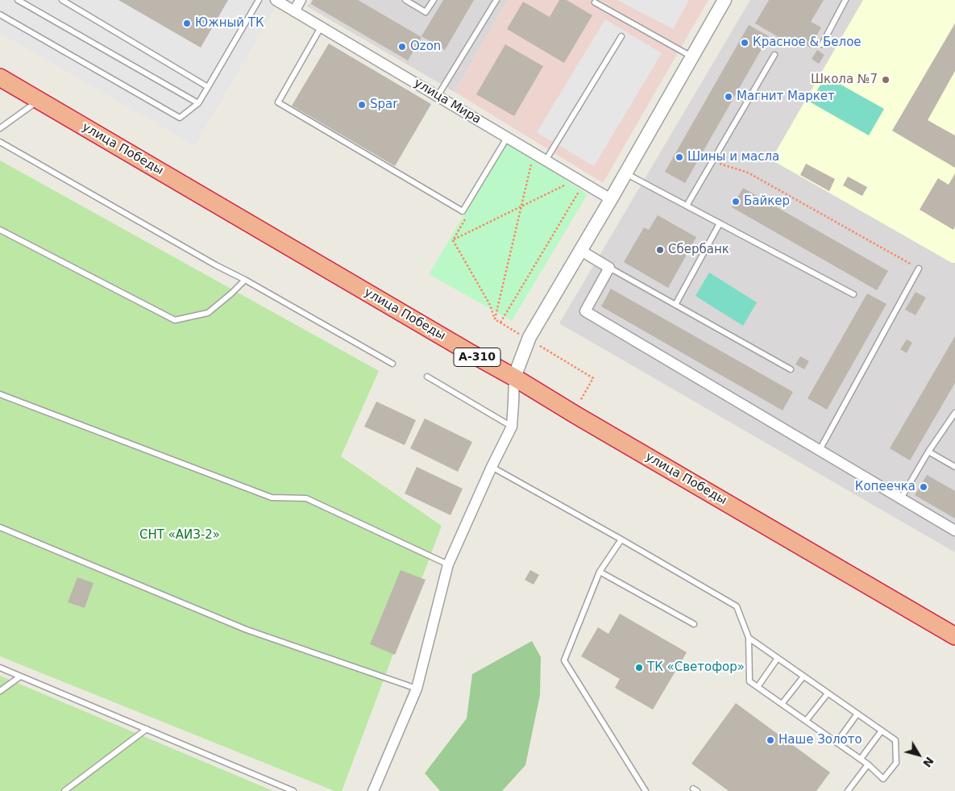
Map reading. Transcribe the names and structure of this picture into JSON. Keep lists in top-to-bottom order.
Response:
{
  "streets": {
    "highway": ["улица Победы", "А-310"],
    "street": ["улица Мира"]
  },
  "parks": ["СНТ «АИЗ-2»"],
  "places": [
    "Южный ТК",
    "Красное & Белое",
    "Ozon",
    "Школа №7",
    "Магнит Маркет",
    "Spar",
    "Шины и масла",
    "Байкер",
    "Сбербанк",
    "Копеечка",
    "ТК «Светофор»",
    "Наше Золото"
  ],
  "north": "bottom right"
}
